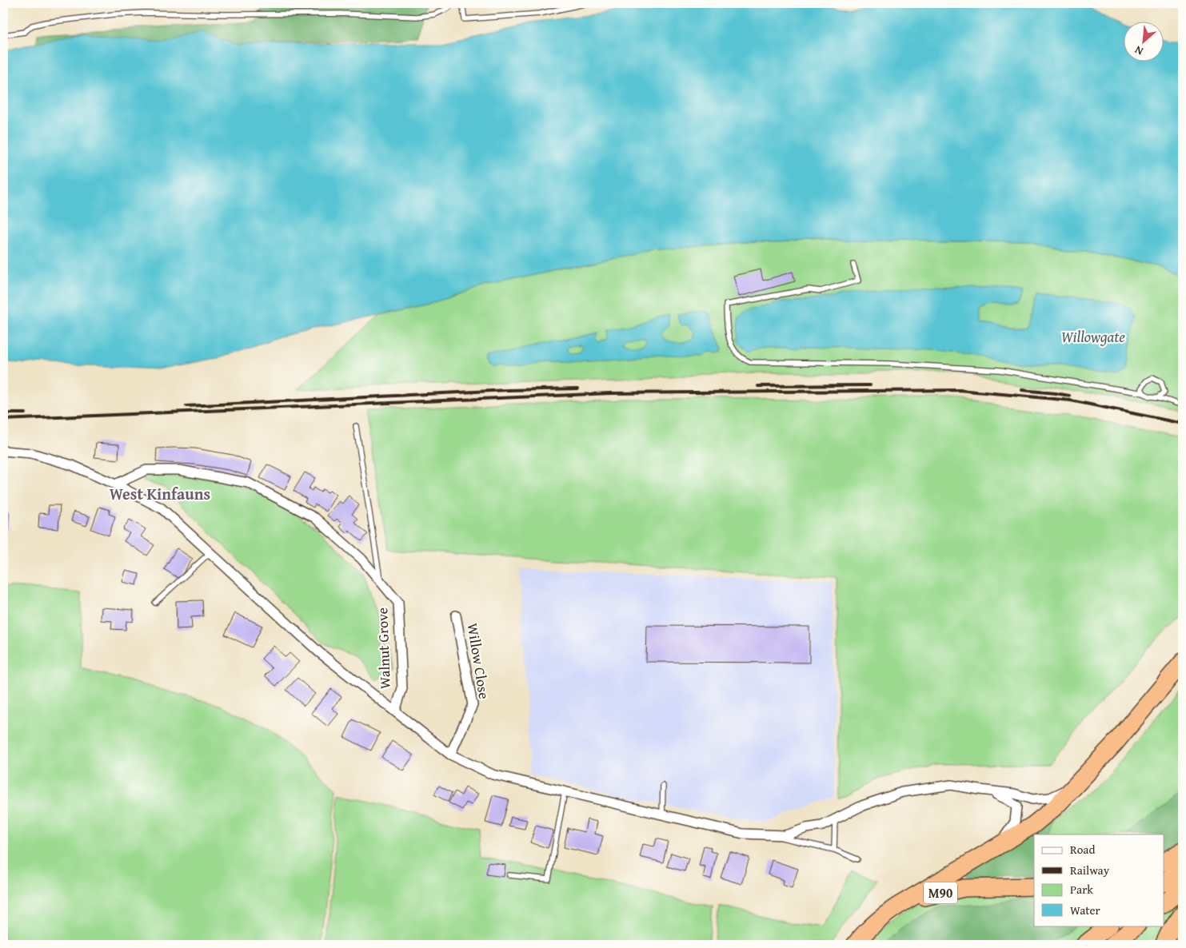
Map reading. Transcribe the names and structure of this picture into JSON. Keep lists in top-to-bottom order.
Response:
{
  "streets": {
    "highway": ["M90"],
    "street": ["Walnut Grove", "Willow Close"]
  },
  "districts": ["West Kinfauns"],
  "water": ["Willowgate"],
  "legend": [
    "Road",
    "Railway",
    "Park",
    "Water"
  ],
  "north": "bottom left"
}
